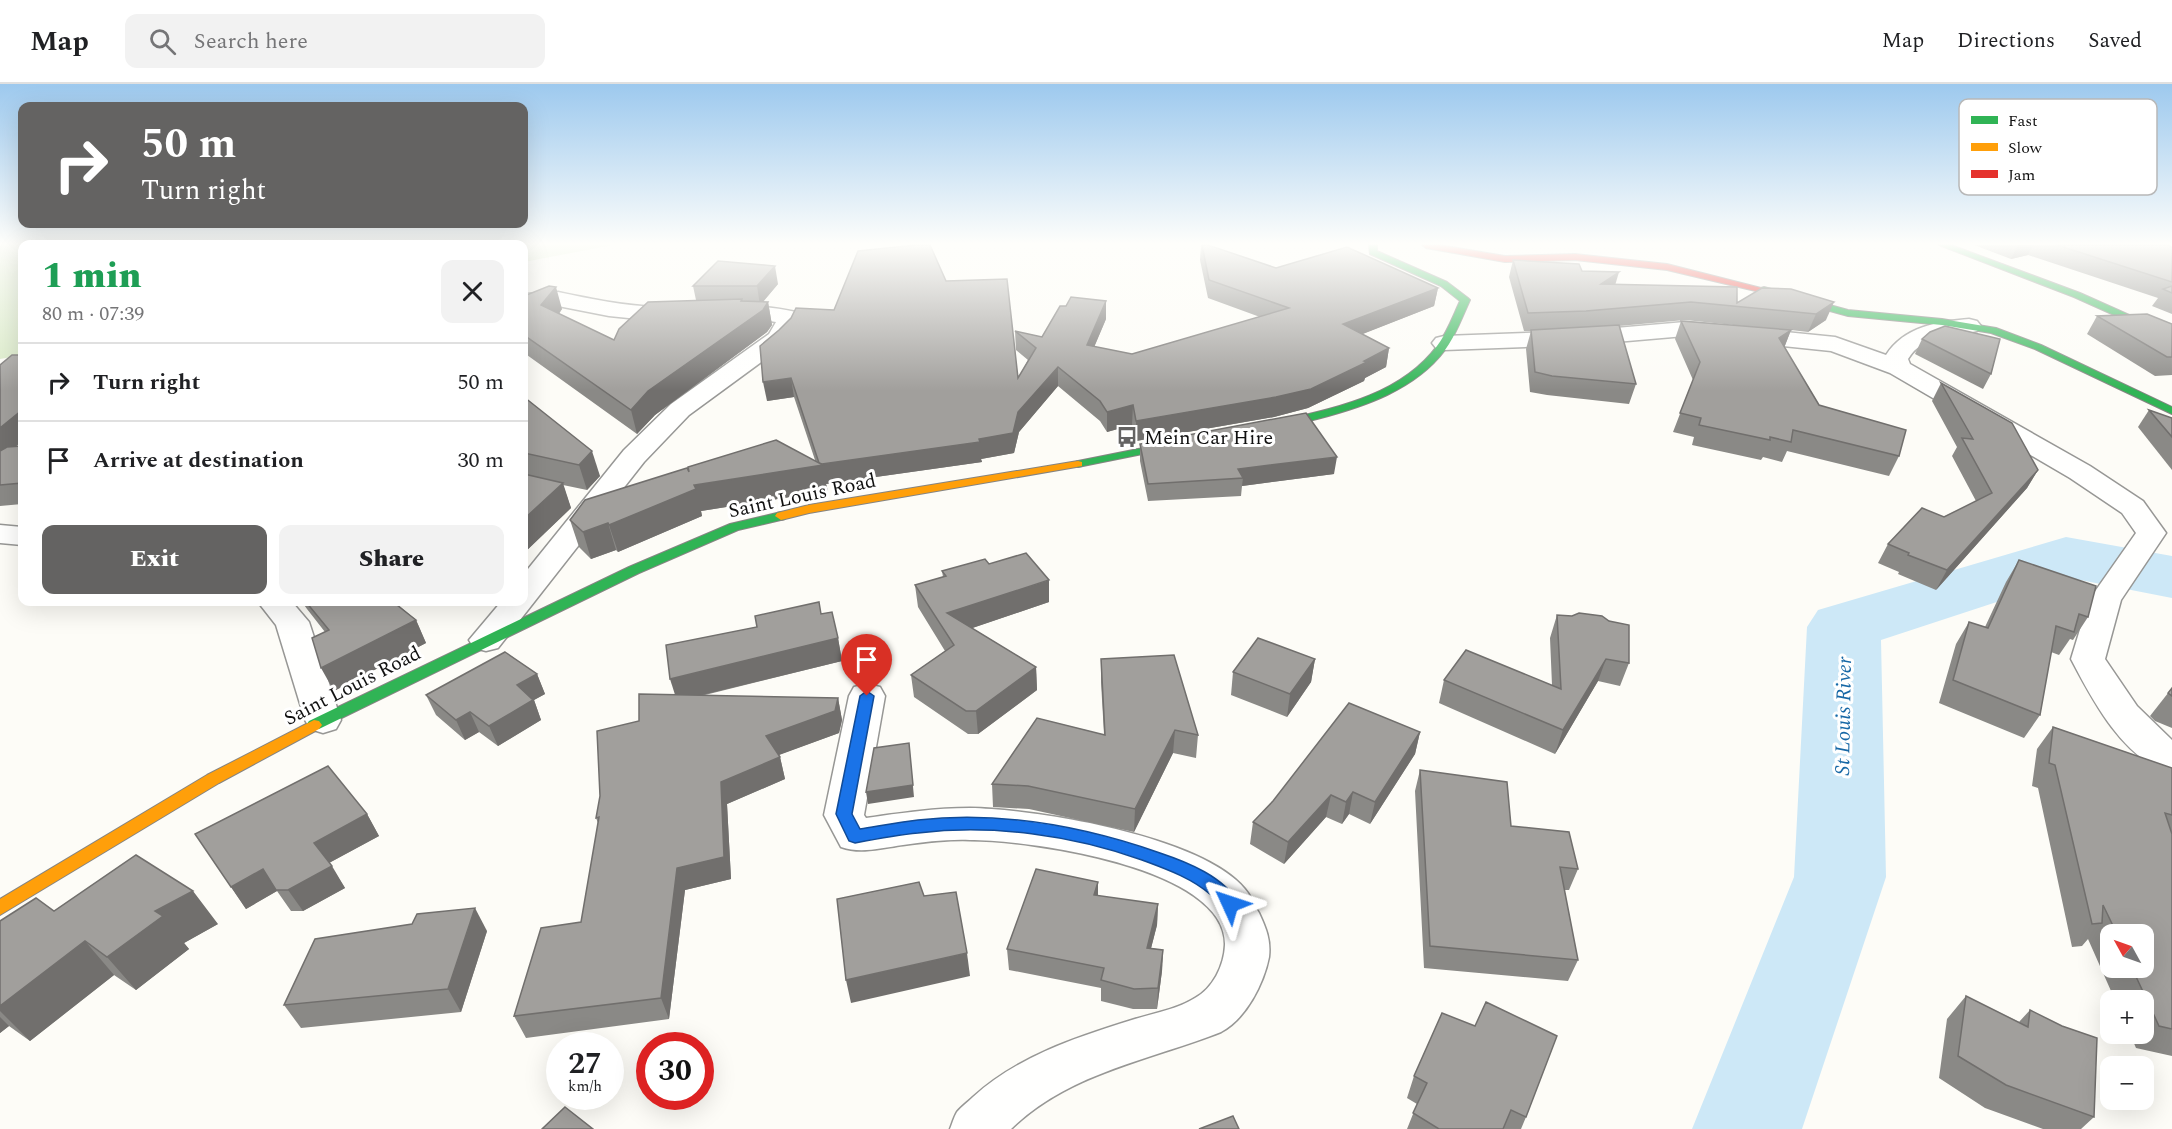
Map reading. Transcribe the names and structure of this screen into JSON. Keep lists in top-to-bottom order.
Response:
{
  "streets": {
    "main road": ["Saint Louis Road"]
  },
  "water": ["St Louis River"],
  "places": {
    "bus stop": ["Mein Car Hire"]
  },
  "legend": ["Fast", "Slow", "Jam"],
  "north": "top left",
  "page": {
    "header": "Map",
    "search": "Search here",
    "nav": ["Map", "Directions", "Saved"],
    "turn": ["50 m", "Turn right"],
    "heading": ["1 min", "80 m · 07:39"],
    "list": [
      {
        "name": "Turn right",
        "value": "50 m"
      },
      {
        "name": "Arrive at destination",
        "value": "30 m"
      }
    ],
    "buttons": ["Exit", "Share"],
    "map_buttons": ["+", "−"],
    "speed": "27 km/h",
    "limit": "30"
  }
}
